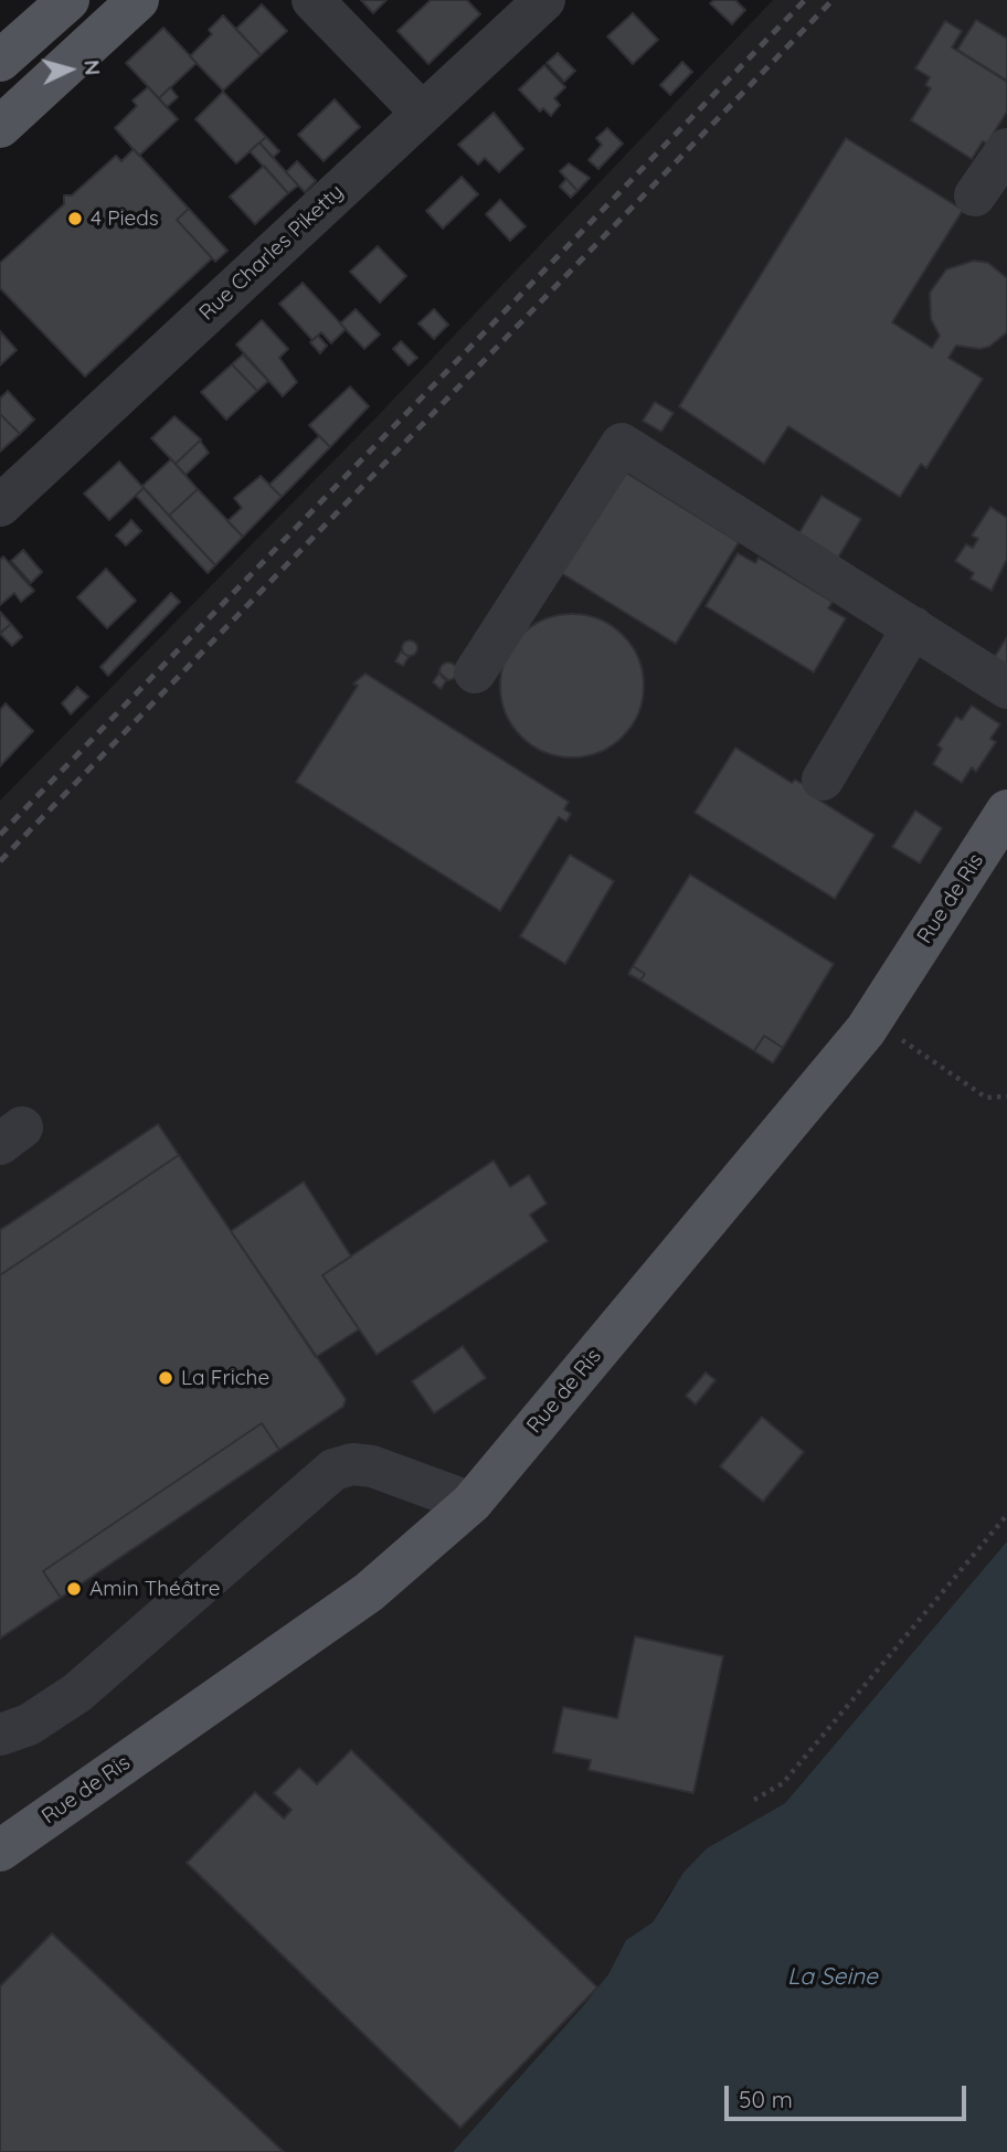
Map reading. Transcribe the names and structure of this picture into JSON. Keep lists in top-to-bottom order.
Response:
{
  "streets": {
    "main road": ["Rue de Ris"],
    "street": ["Rue Charles Piketty"]
  },
  "water": ["La Seine"],
  "places": ["4 Pieds", "La Friche", "Amin Théâtre"],
  "scale_bar": "50 m",
  "north": "right"
}
